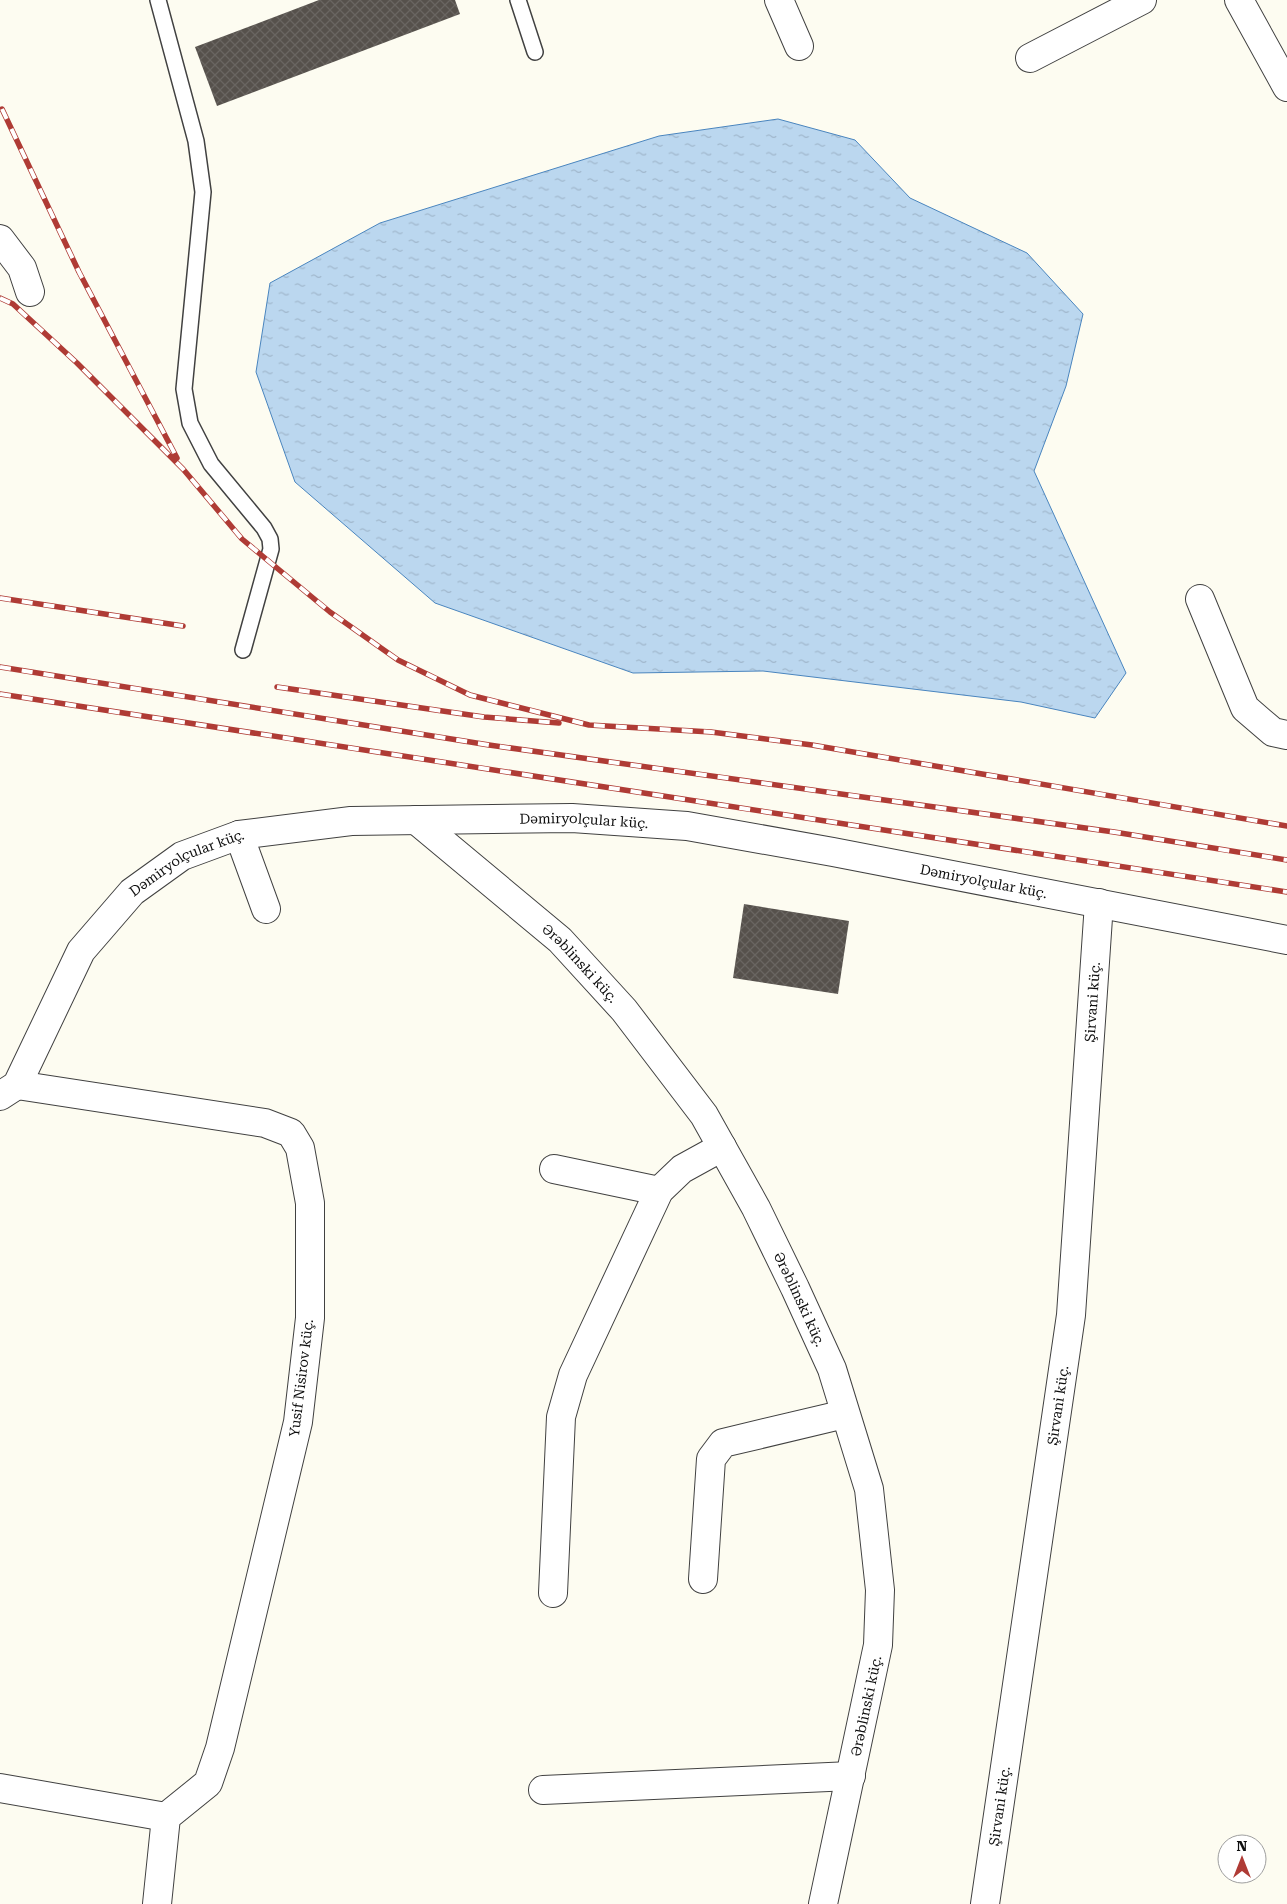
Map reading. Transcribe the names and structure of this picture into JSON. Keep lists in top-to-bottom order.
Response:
{
  "streets": {
    "street": [
      "Dəmiryolçular küç.",
      "Ərəblinski küç.",
      "Şirvani küç.",
      "Yusif Nisirov küç."
    ]
  },
  "crossings": [
    ["Dəmiryolçular küç.", "Ərəblinski küç."],
    ["Dəmiryolçular küç.", "Şirvani küç."],
    ["Dəmiryolçular küç.", "Yusif Nisirov küç."]
  ],
  "north": "top"
}
